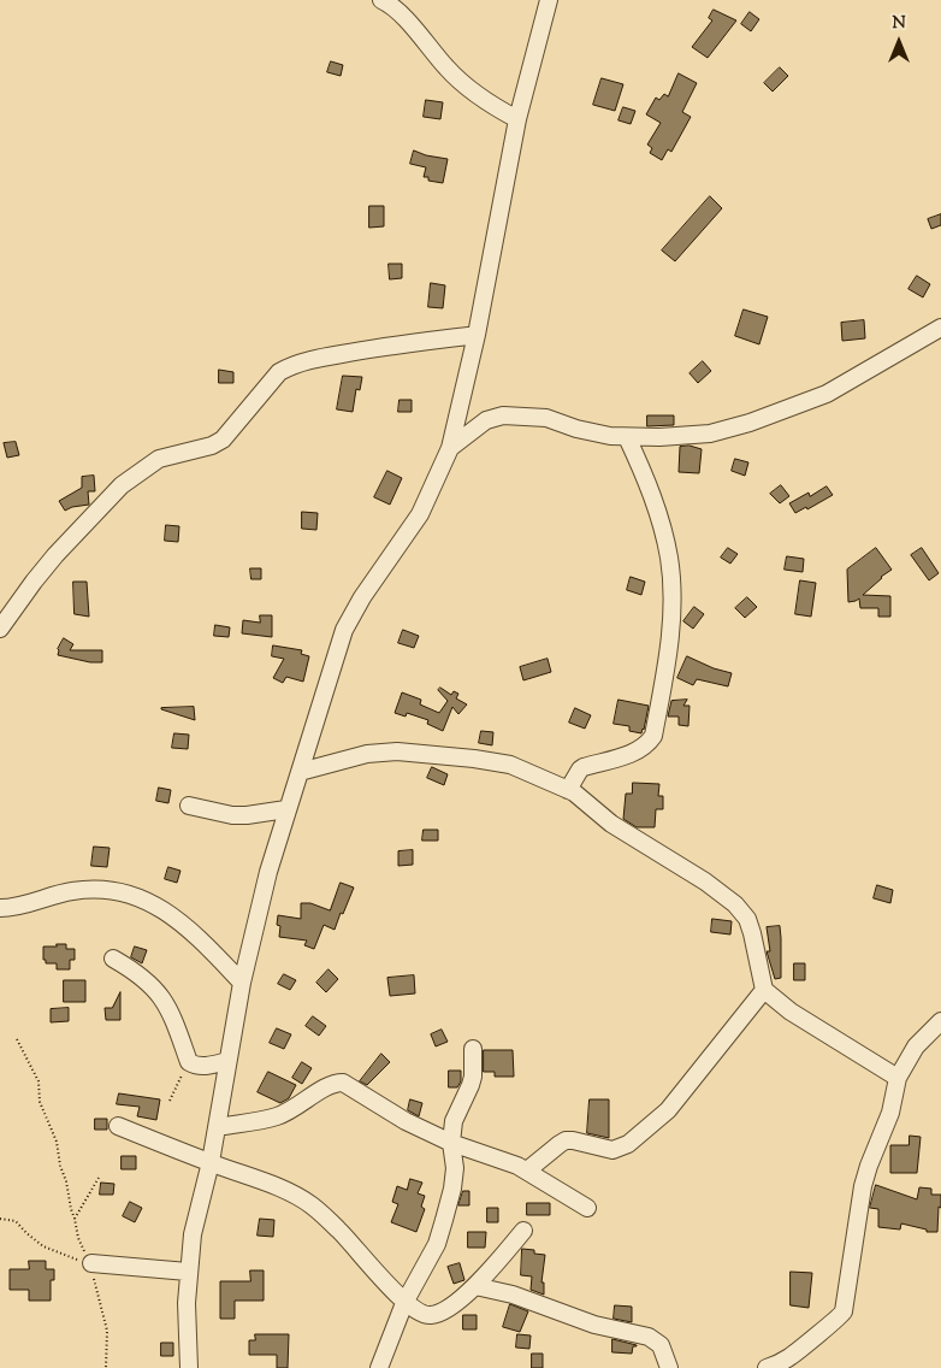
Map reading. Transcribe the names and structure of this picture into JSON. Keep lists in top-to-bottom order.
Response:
{
  "north": "top"
}
